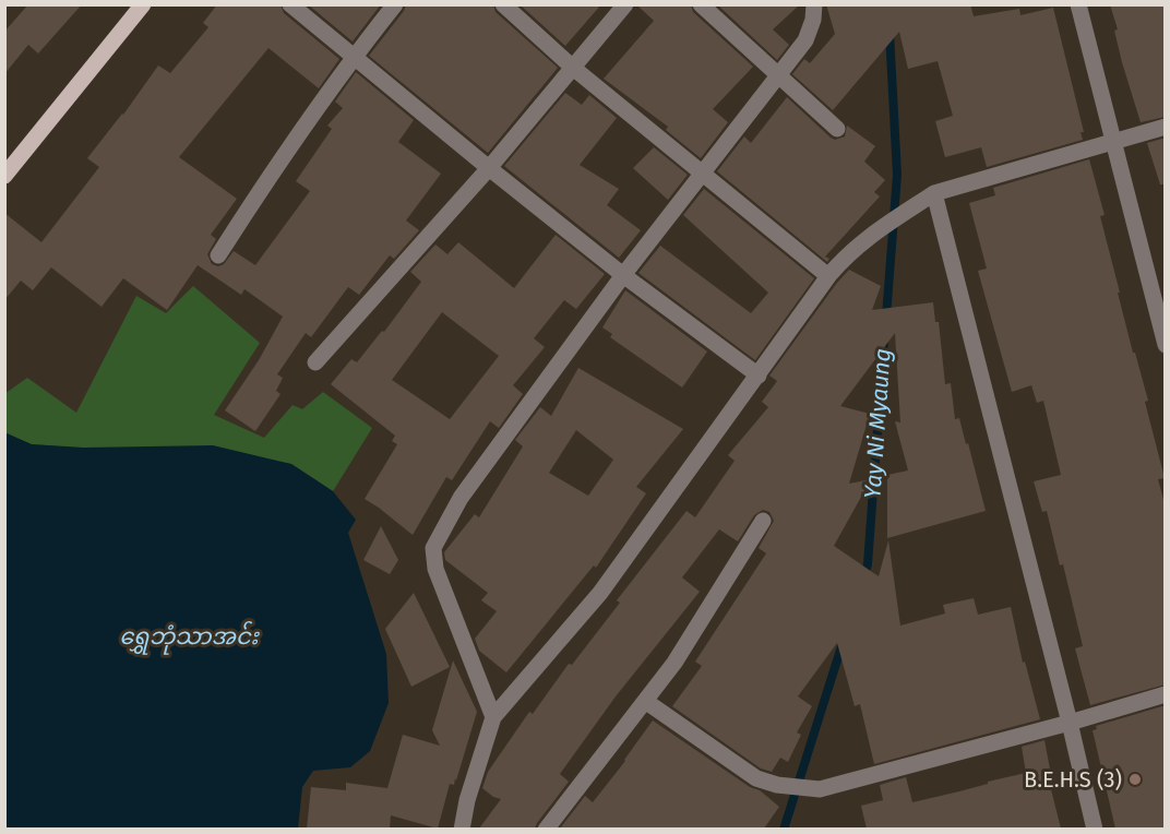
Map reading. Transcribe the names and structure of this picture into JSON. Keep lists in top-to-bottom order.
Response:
{
  "water": ["Yay Ni Myaung", "ရွှေဘုံသာအင်း"],
  "places": ["B.E.H.S (3)"]
}
